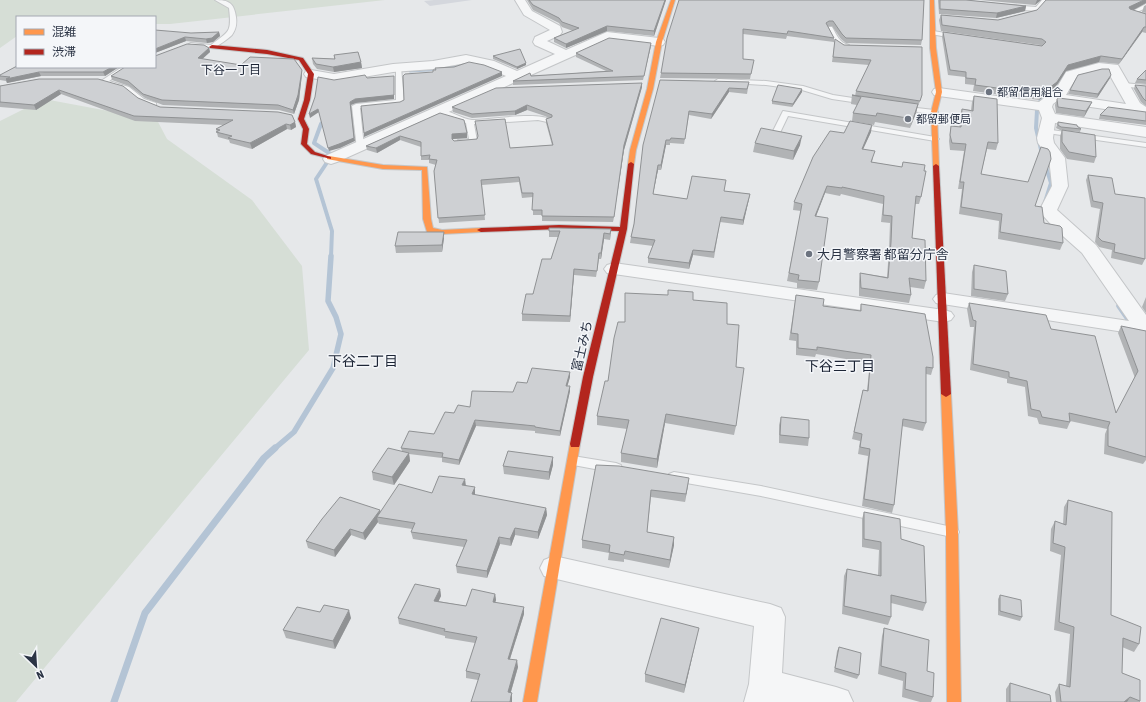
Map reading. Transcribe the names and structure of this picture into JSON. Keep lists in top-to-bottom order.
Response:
{
  "streets": {
    "main road": ["富士みち"]
  },
  "districts": ["下谷一丁目", "下谷二丁目", "下谷三丁目"],
  "places": ["都留信用組合", "都留郵便局", "大月警察署 都留分庁舎"],
  "legend": ["混雑", "渋滞"],
  "north": "bottom right"
}
